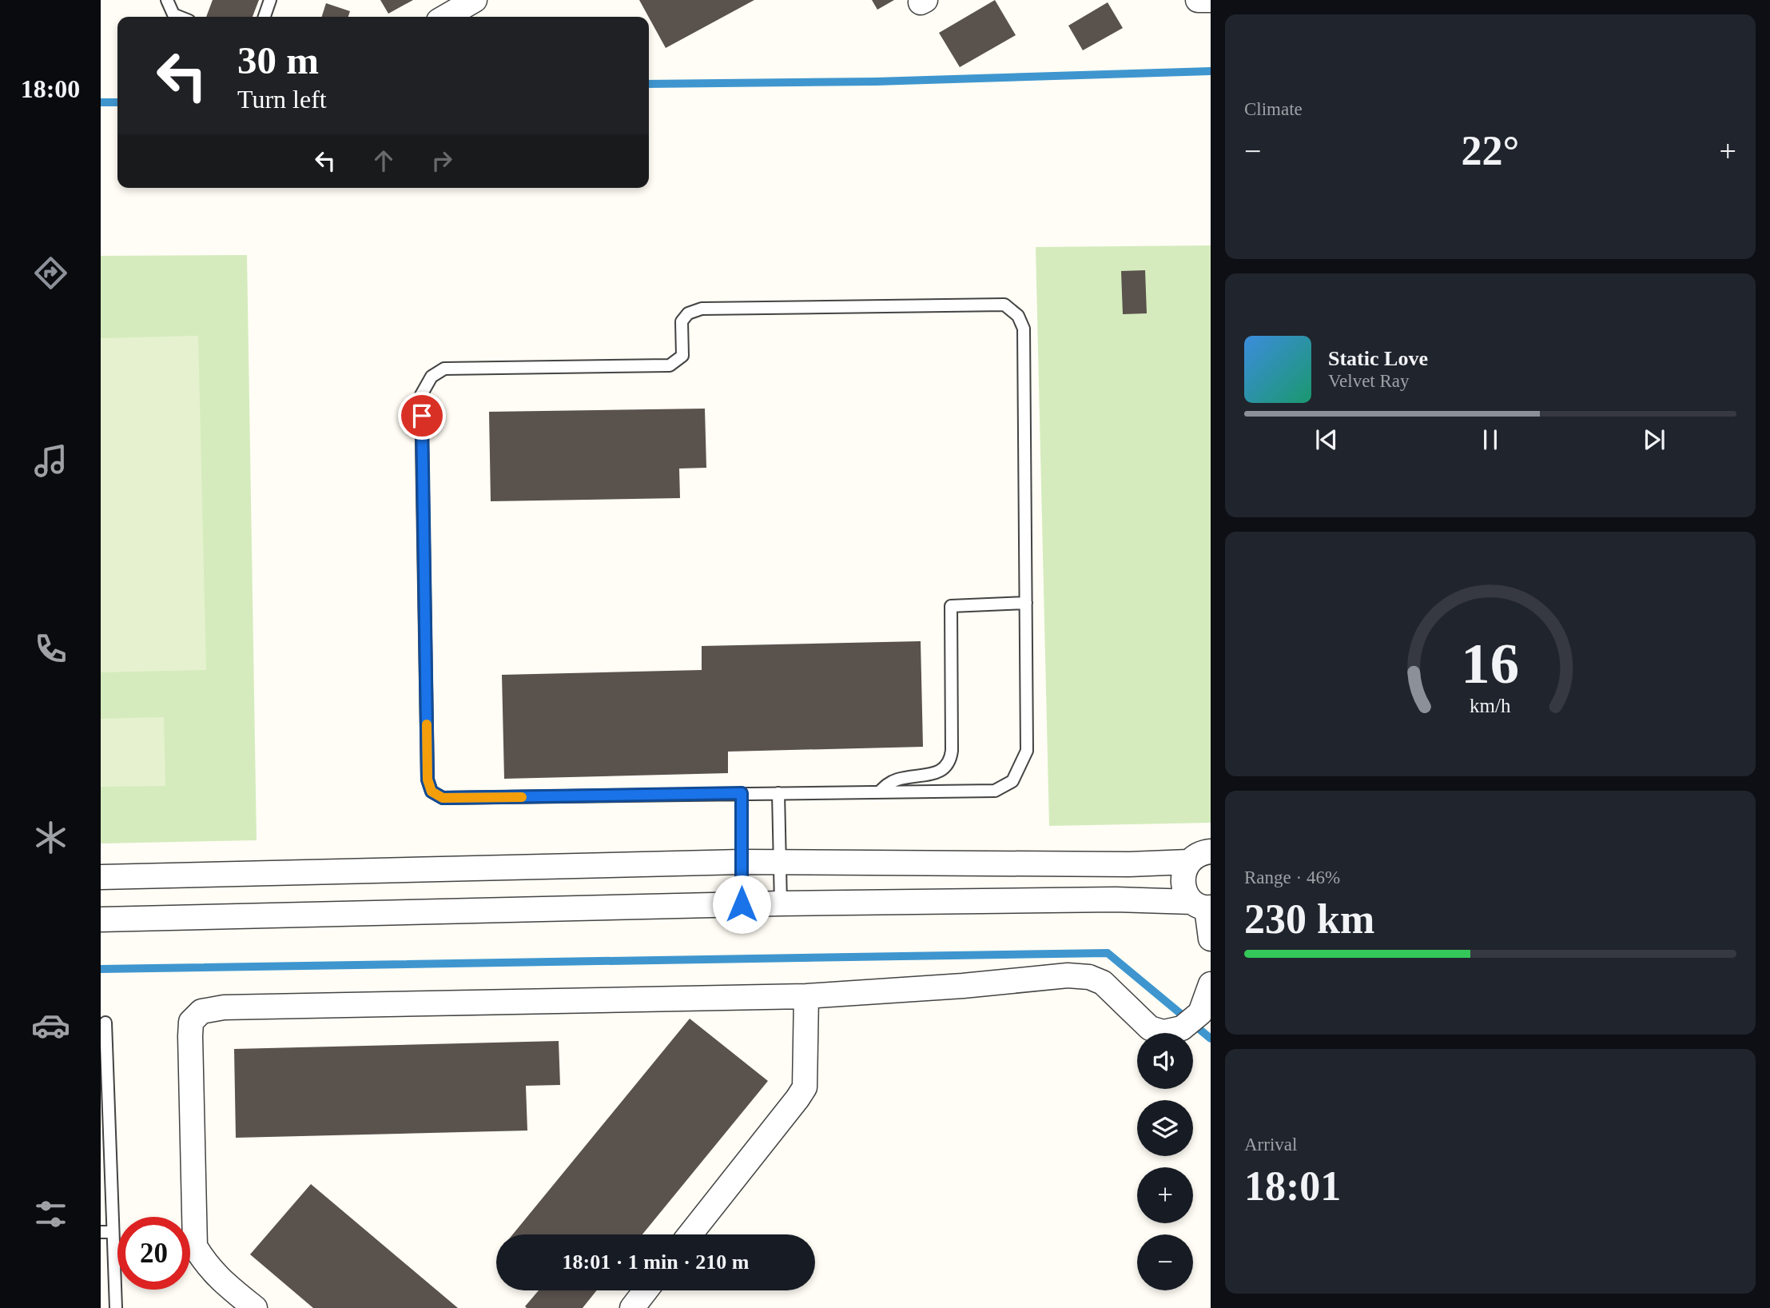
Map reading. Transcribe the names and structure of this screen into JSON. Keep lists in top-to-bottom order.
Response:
{
  "page": {
    "tabs": "18:00",
    "tile": [
      "Climate",
      ["Range · 46%", "230 km"],
      ["Arrival", "18:01"]
    ],
    "turn": ["30 m", "Turn left"],
    "heat": ["−", "22°", "+"],
    "song": ["Static Love", "Velvet Ray"],
    "map_buttons": ["+", "−"],
    "limit": "20",
    "trip": "18:01 · 1 min · 210 m",
    "gauge": ["16", "km/h"]
  }
}
